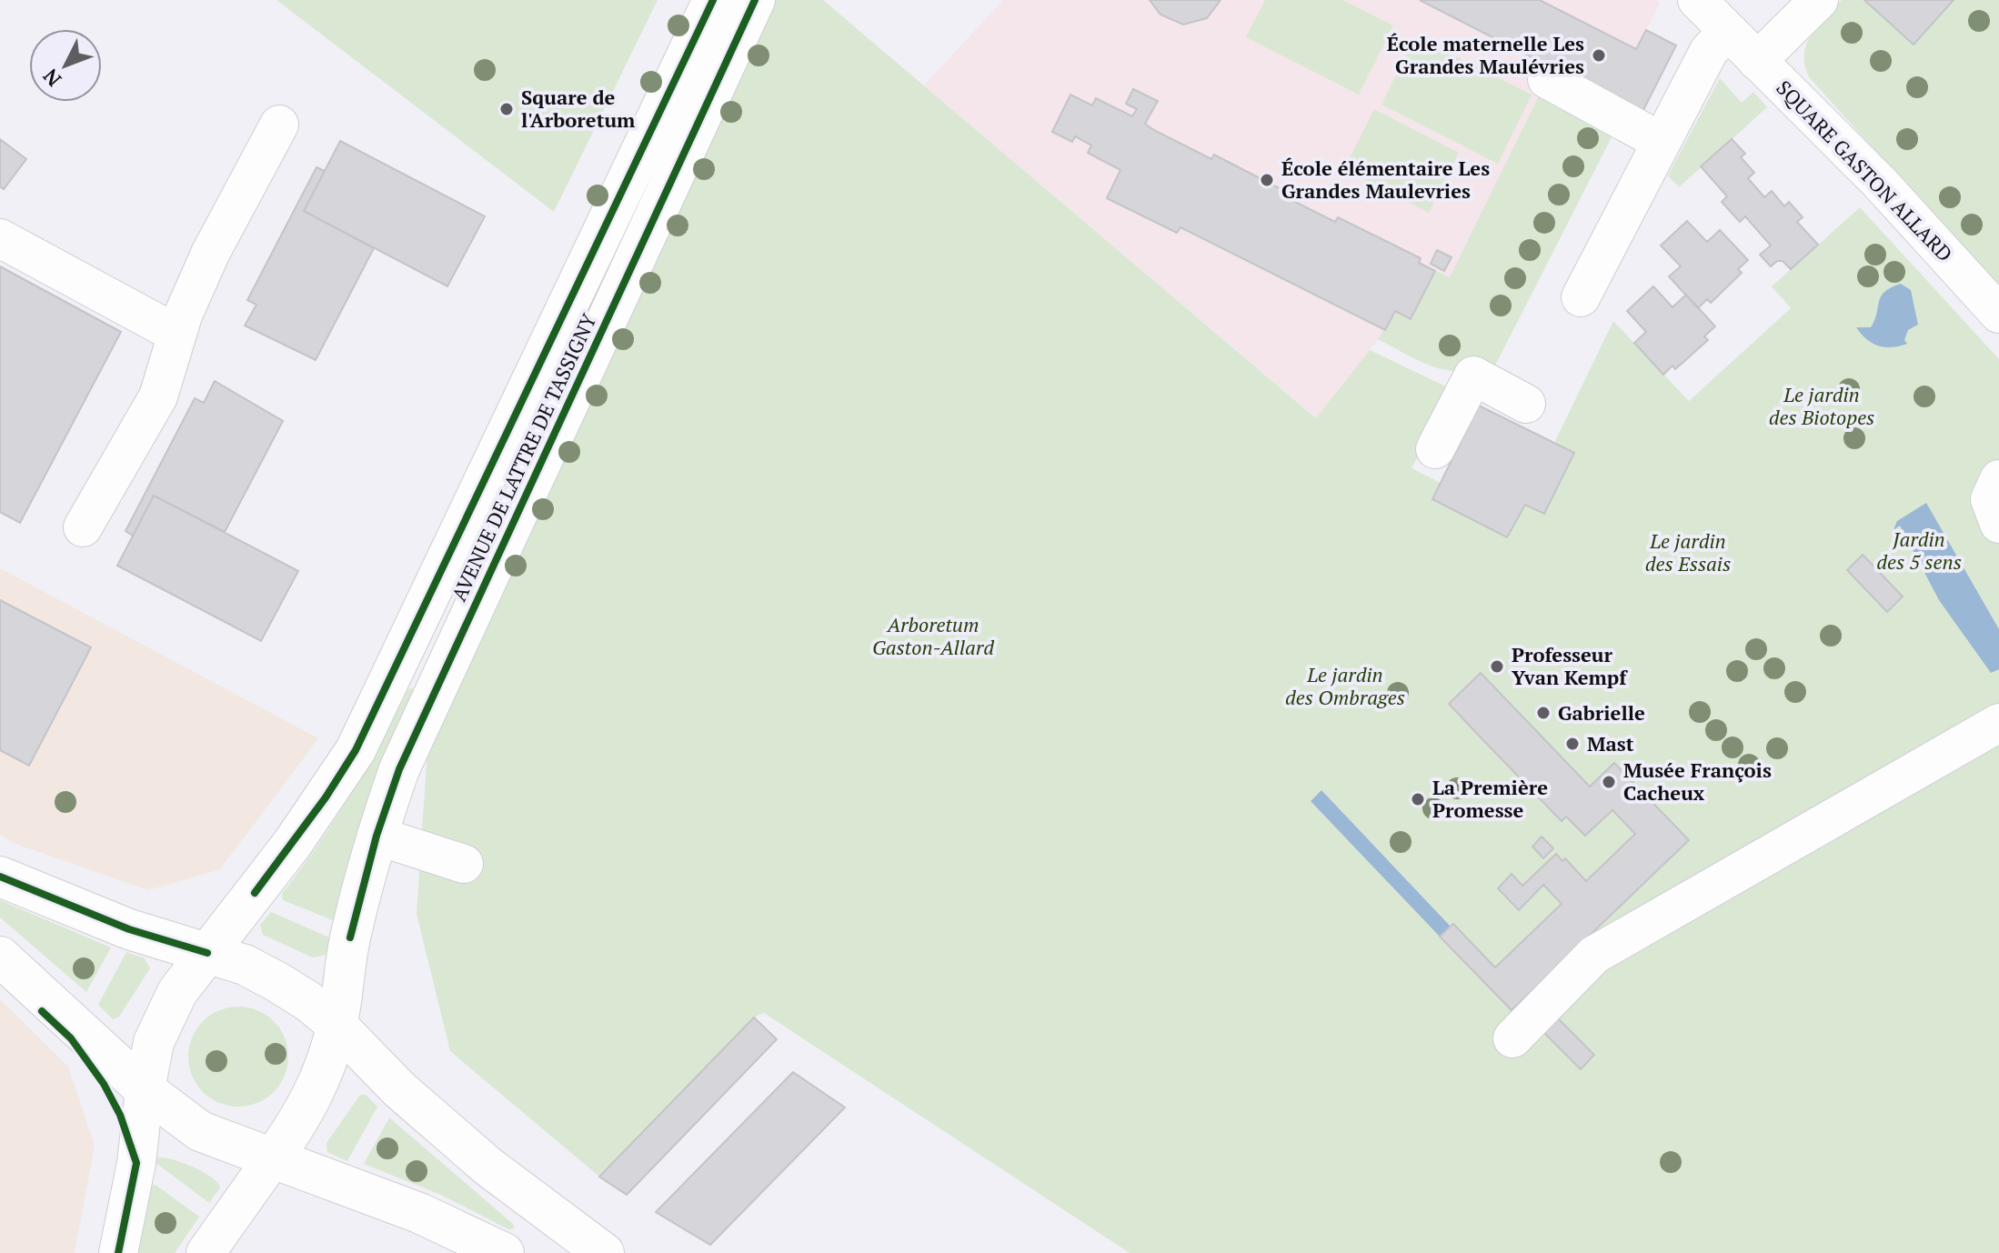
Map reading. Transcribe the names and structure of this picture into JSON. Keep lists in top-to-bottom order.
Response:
{
  "streets": {
    "main road": ["AVENUE DE LATTRE DE TASSIGNY"],
    "street": ["SQUARE GASTON ALLARD"]
  },
  "parks": [
    "Le jardin des Biotopes",
    "Jardin des 5 sens",
    "Le jardin des Essais",
    "Arboretum Gaston-Allard",
    "Le jardin des Ombrages"
  ],
  "places": [
    "École maternelle Les Grandes Maulévries",
    "Square de l'Arboretum",
    "École élémentaire Les Grandes Maulevries",
    "Professeur Yvan Kempf",
    "Gabrielle",
    "Mast",
    "Musée François Cacheux",
    "La Première Promesse"
  ],
  "north": "bottom left"
}
